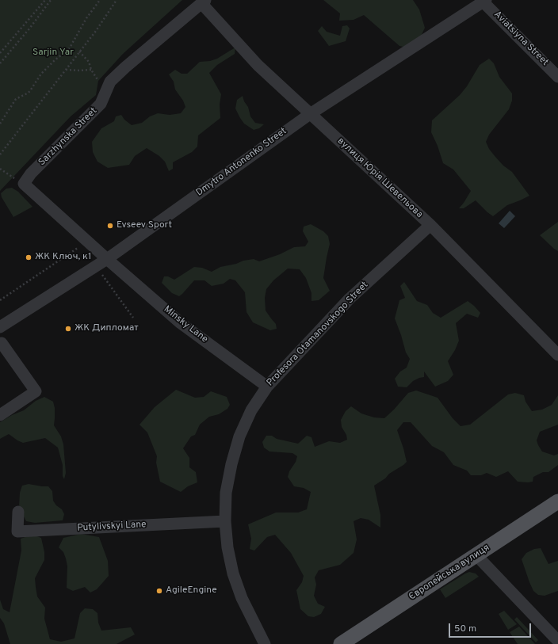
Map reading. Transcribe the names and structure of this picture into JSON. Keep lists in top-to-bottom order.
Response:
{
  "streets": {
    "main road": ["Європейська вулиця"],
    "street": [
      "Aviatsiyna Street",
      "Sarzhynska Street",
      "Dmytro Antonenko Street",
      "вулиця Юрія Шевельова",
      "Minsky Lane",
      "Profesora Otamanovskogo Street",
      "Putylivskyi Lane"
    ]
  },
  "crossings": [
    ["Aviatsiyna Street", "Dmytro Antonenko Street"],
    ["Sarzhynska Street", "вулиця Юрія Шевельова"],
    ["Dmytro Antonenko Street", "вулиця Юрія Шевельова"],
    ["Dmytro Antonenko Street", "Minsky Lane"],
    ["вулиця Юрія Шевельова", "Profesora Otamanovskogo Street"],
    ["Minsky Lane", "Profesora Otamanovskogo Street"],
    ["Profesora Otamanovskogo Street", "Putylivskyi Lane"]
  ],
  "parks": ["Sarjin Yar"],
  "places": [
    "Evseev Sport",
    "ЖК Ключ, к1",
    "ЖК Дипломат",
    "AgileEngine"
  ],
  "scale_bar": "50 m"
}
